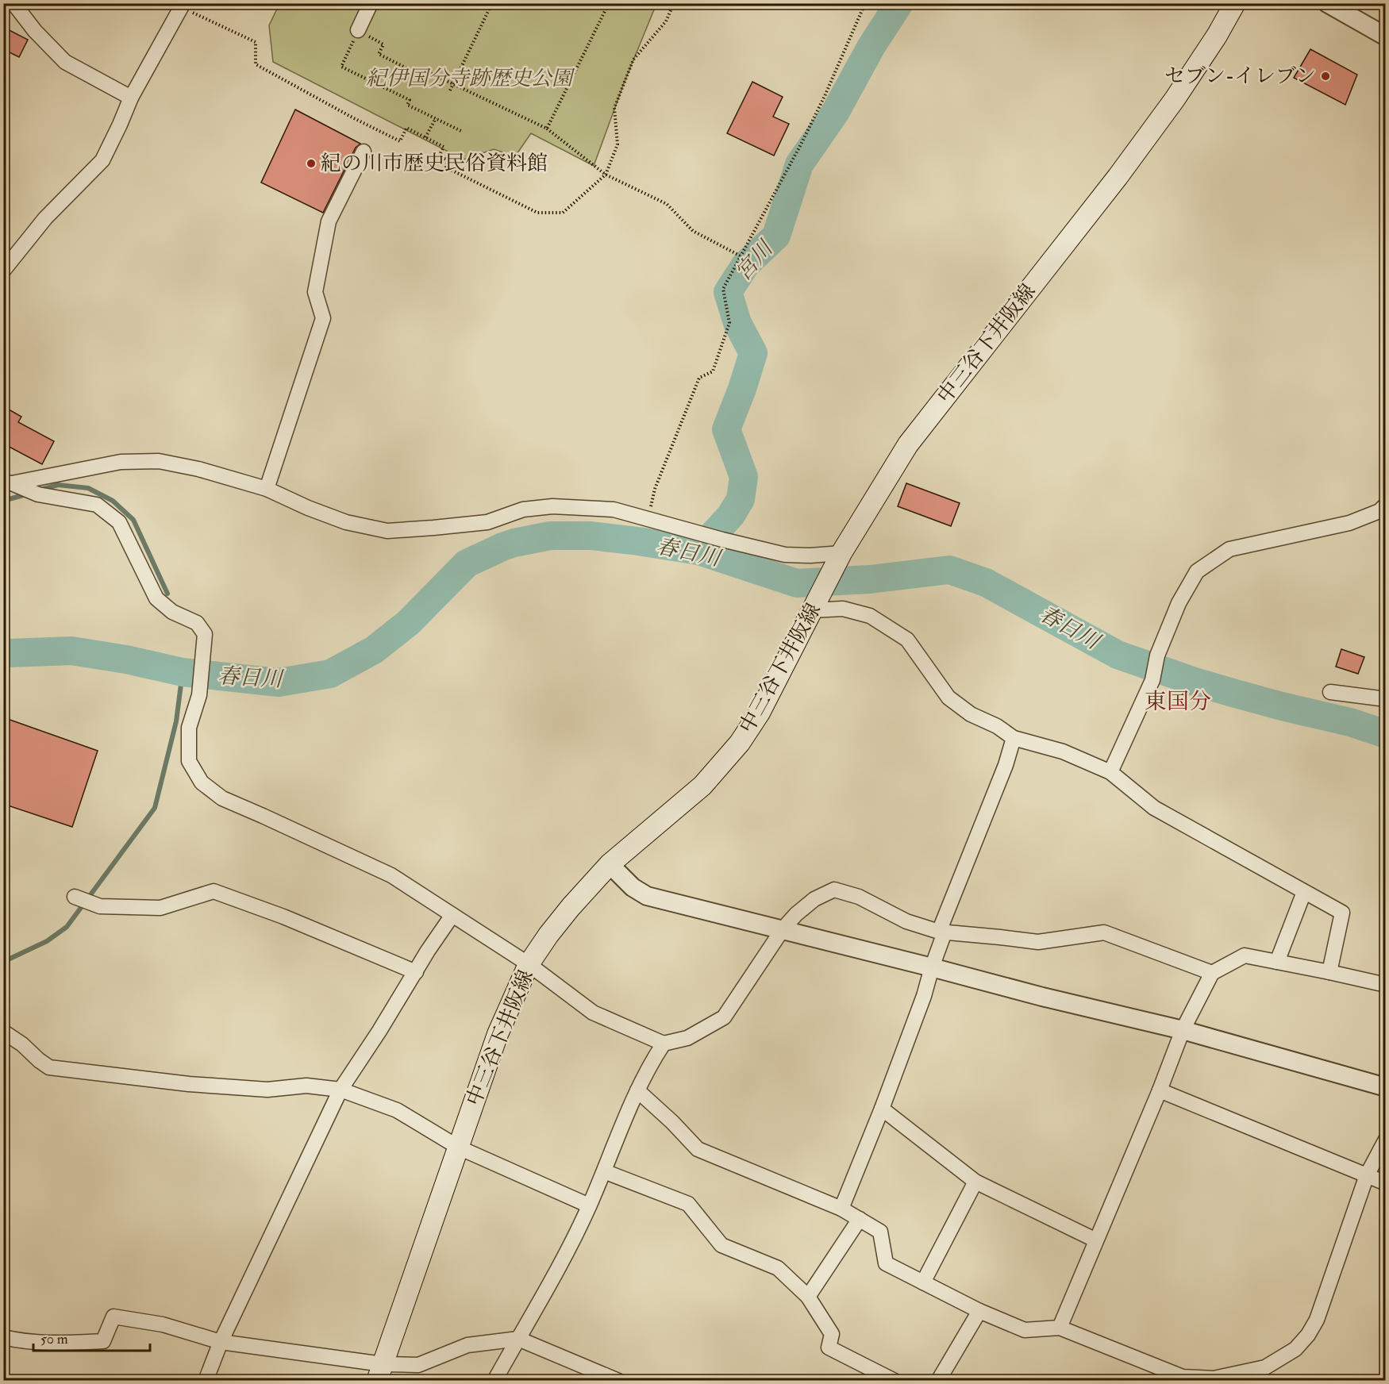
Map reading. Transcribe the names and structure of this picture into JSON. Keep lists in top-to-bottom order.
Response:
{
  "streets": {
    "main road": ["中三谷下井阪線"]
  },
  "districts": ["東国分"],
  "water": ["宮川", "春日川"],
  "parks": ["紀伊国分寺跡歴史公園"],
  "places": ["セブン-イレブン", "紀の川市歴史民俗資料館"],
  "scale_bar": "50 m"
}
